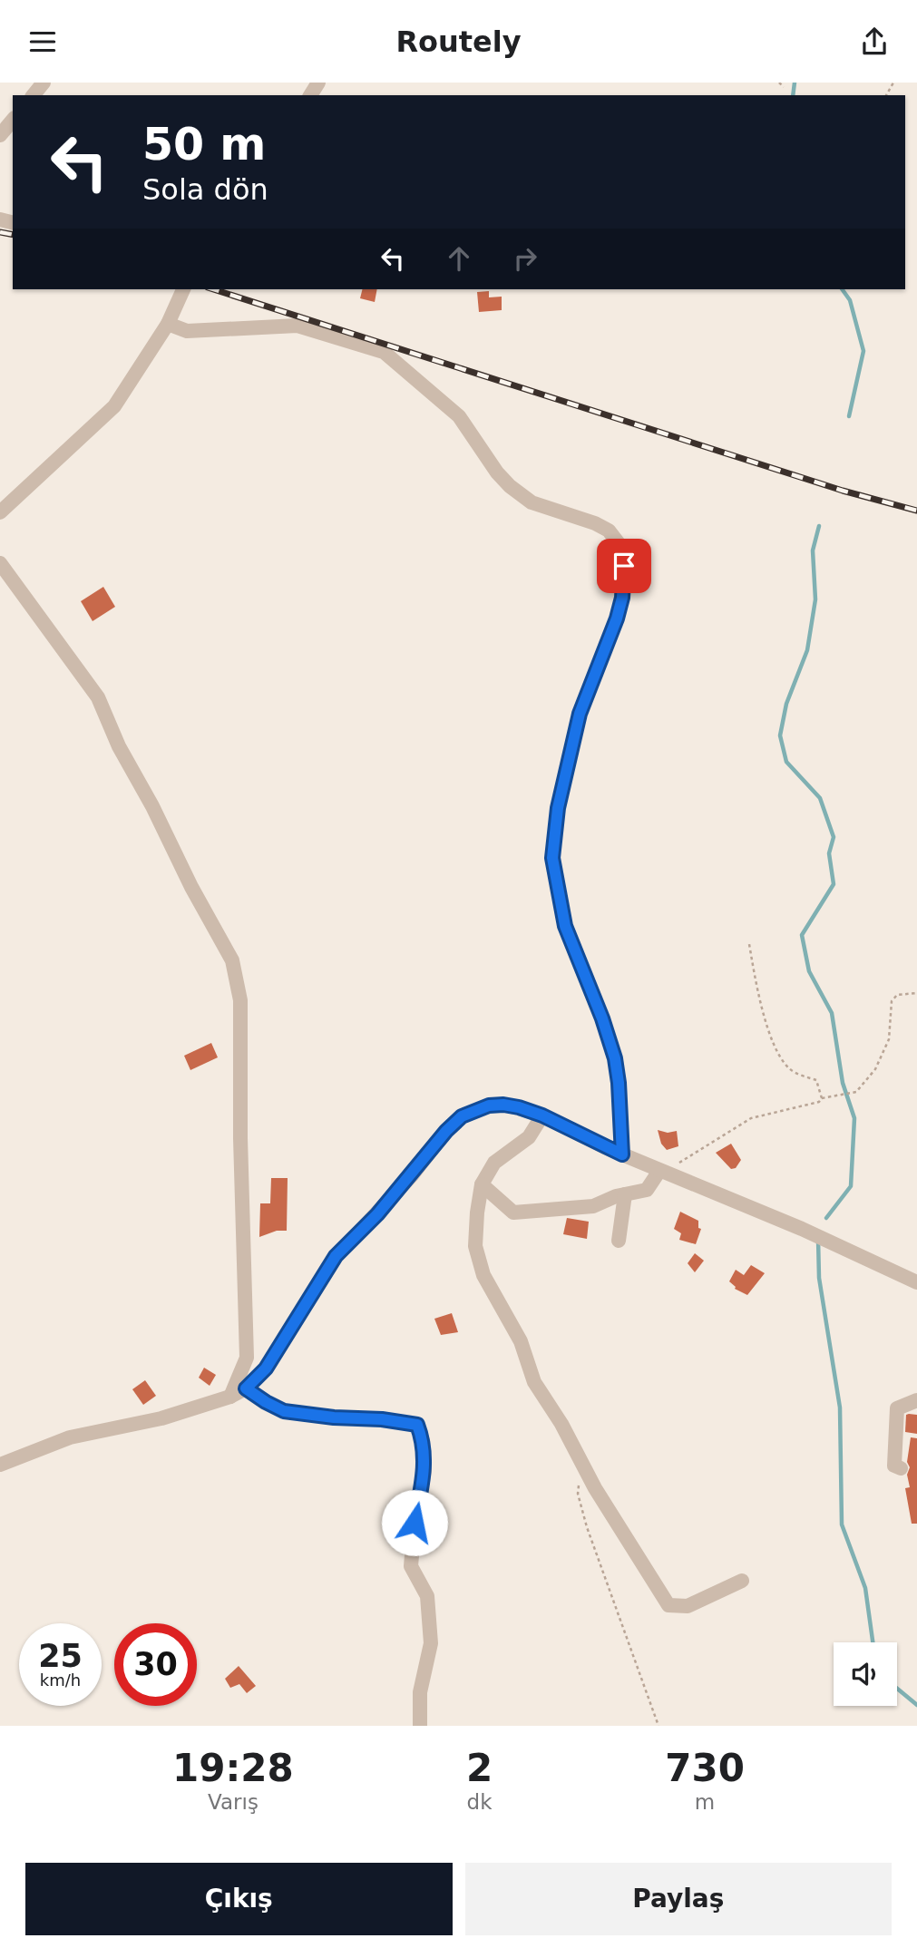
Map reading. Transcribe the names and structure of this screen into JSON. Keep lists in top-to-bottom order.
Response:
{
  "page": {
    "header": "Routely",
    "turn": ["50 m", "Sola dön"],
    "speed": "25 km/h",
    "limit": "30",
    "eta": [
      "19:28",
      "Varış",
      "2",
      "dk",
      "730",
      "m"
    ],
    "buttons": ["Çıkış", "Paylaş"]
  }
}
